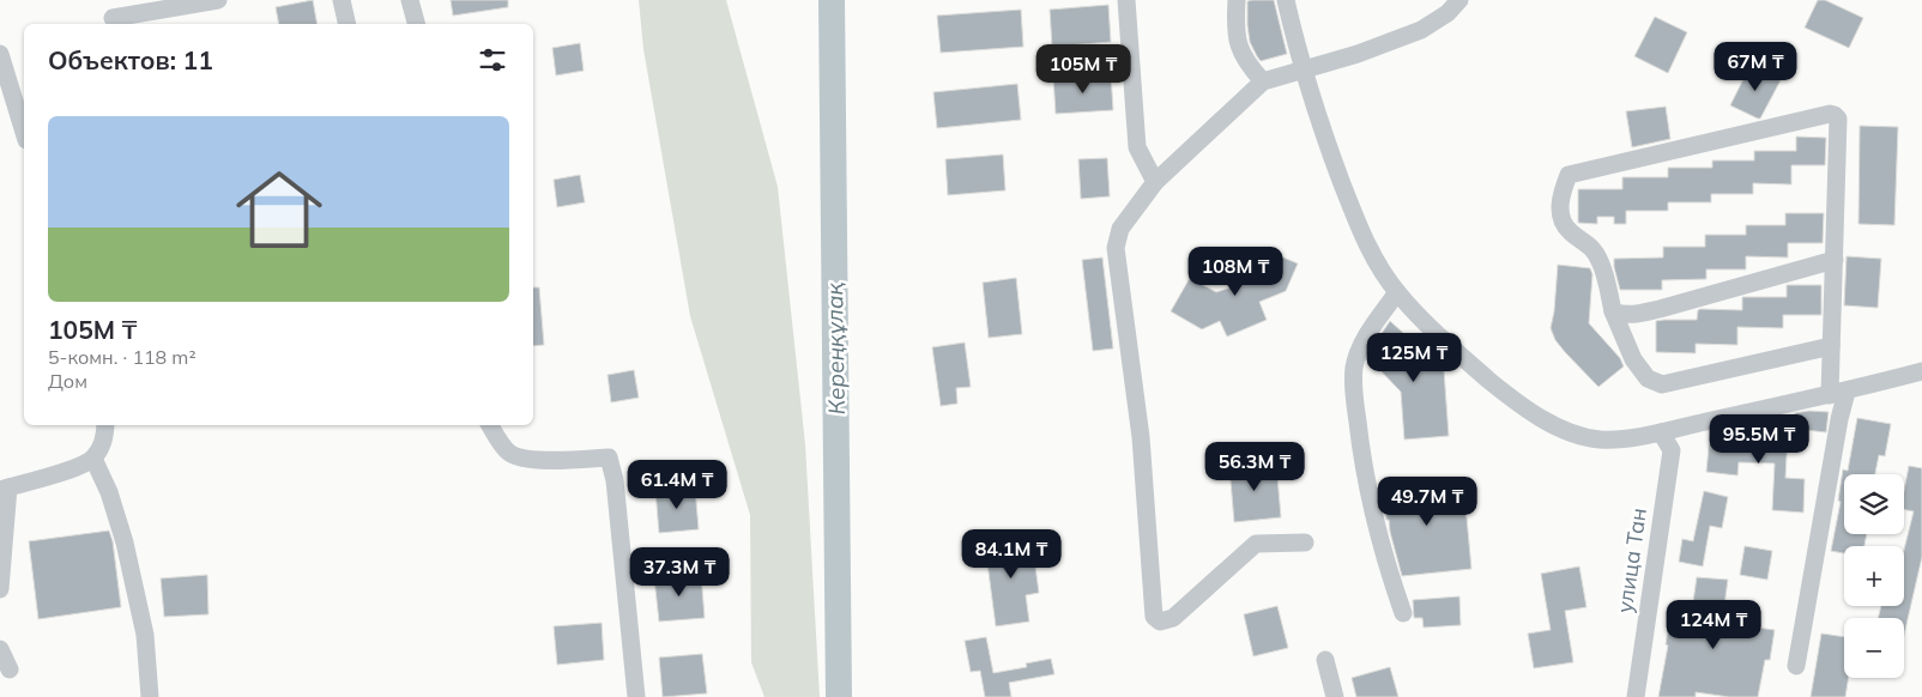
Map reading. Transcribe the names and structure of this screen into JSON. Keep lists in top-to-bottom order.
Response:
{
  "streets": {
    "street": ["улица Тан"]
  },
  "water": ["Кереңқұлақ"],
  "page": {
    "heading": "Объектов: 11",
    "price": [
      "67M ₸",
      "105M ₸",
      "108M ₸",
      "125M ₸",
      "95.5M ₸",
      "56.3M ₸",
      "61.4M ₸",
      "49.7M ₸",
      "84.1M ₸",
      "37.3M ₸",
      "124M ₸"
    ],
    "list": [
      {
        "name": "105M ₸",
        "note": "5-комн. · 118 m² · Дом"
      }
    ],
    "map_buttons": ["+", "−"]
  }
}
